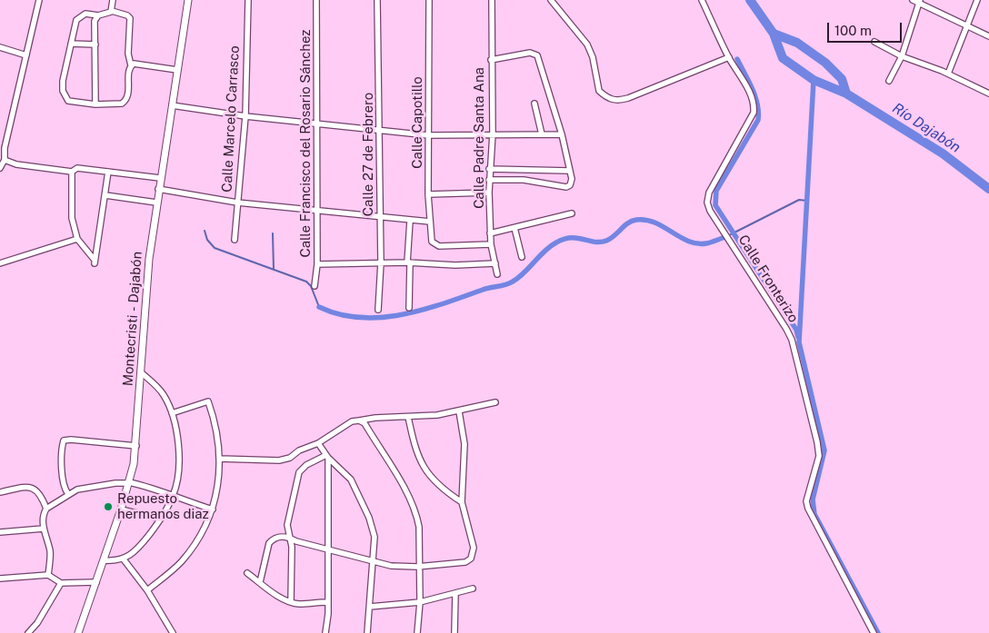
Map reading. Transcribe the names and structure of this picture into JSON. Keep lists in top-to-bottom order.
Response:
{
  "streets": {
    "main road": ["Montecristi - Dajabón"],
    "street": [
      "Calle Marcelo Carrasco",
      "Calle Capotillo",
      "Calle Padre Santa Ana",
      "Calle Francisco del Rosario Sánchez",
      "Calle 27 de Febrero",
      "Calle Fronterizo"
    ]
  },
  "crossings": [
    ["Calle Capotillo", "Calle Padre Santa Ana"]
  ],
  "water": ["Río Dajabón"],
  "places": ["Repuesto hermanos diaz"],
  "scale_bar": "100 m"
}
